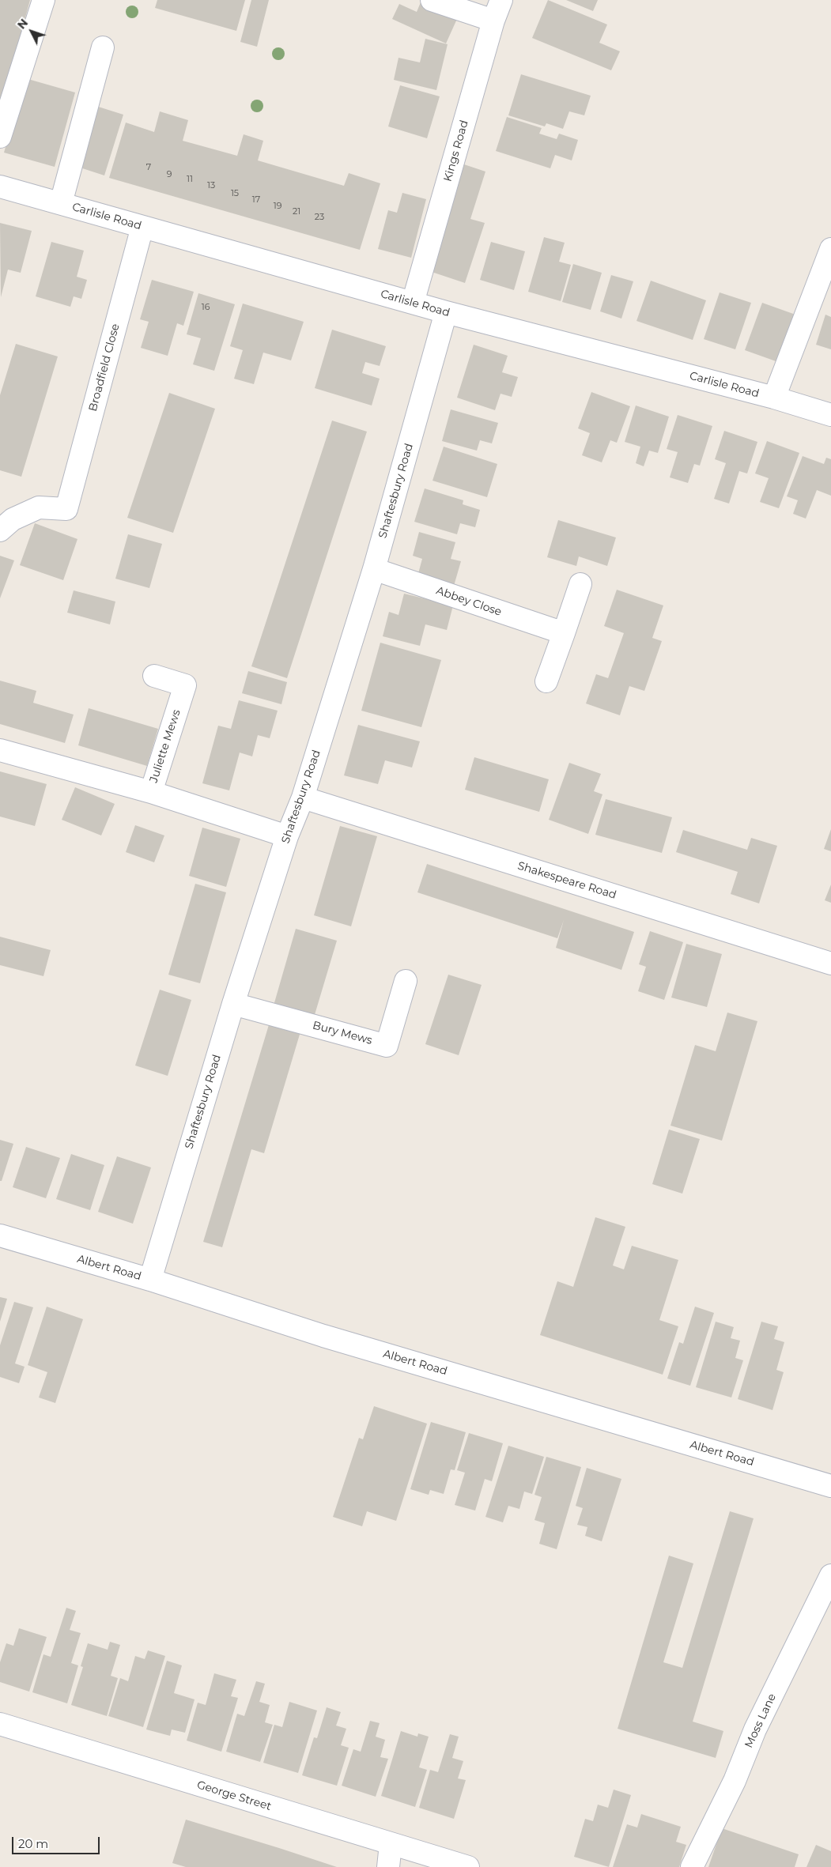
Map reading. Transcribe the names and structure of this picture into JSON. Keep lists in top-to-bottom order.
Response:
{
  "streets": {
    "street": [
      "Kings Road",
      "Carlisle Road",
      "Broadfield Close",
      "Shaftesbury Road",
      "Abbey Close",
      "Juliette Mews",
      "Shakespeare Road",
      "Bury Mews",
      "Albert Road",
      "Moss Lane",
      "George Street"
    ]
  },
  "crossings": [
    ["Kings Road", "Carlisle Road"],
    ["Carlisle Road", "Broadfield Close"],
    ["Carlisle Road", "Shaftesbury Road"],
    ["Shaftesbury Road", "Abbey Close"],
    ["Shaftesbury Road", "Juliette Mews"],
    ["Shaftesbury Road", "Shakespeare Road"],
    ["Shaftesbury Road", "Bury Mews"],
    ["Shaftesbury Road", "Albert Road"]
  ],
  "house_numbers": [
    "7",
    "9",
    "11",
    "13",
    "15",
    "17",
    "19",
    "21",
    "23",
    "16"
  ],
  "scale_bar": "20 m",
  "north": "top left"
}
